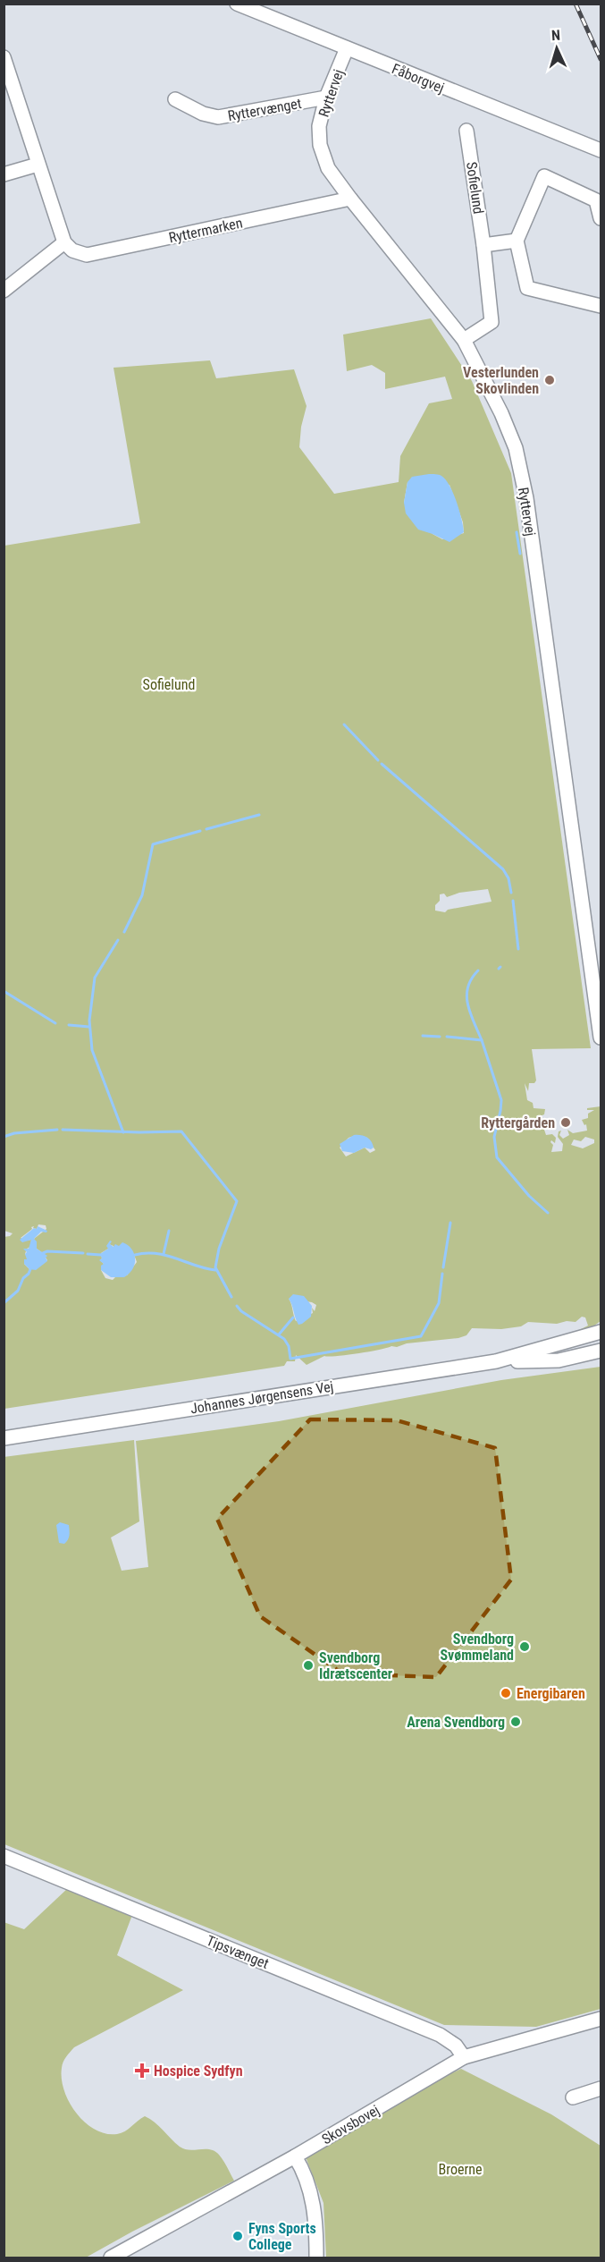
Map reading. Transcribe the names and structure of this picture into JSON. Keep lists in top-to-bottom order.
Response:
{
  "streets": {
    "street": [
      "Fåborgvej",
      "Ryttervej",
      "Ryttervænget",
      "Sofielund",
      "Ryttermarken",
      "Johannes Jørgensens Vej",
      "Tipsvænget",
      "Skovsbovej"
    ]
  },
  "crossings": [
    ["Fåborgvej", "Ryttervej"],
    ["Ryttervej", "Ryttervænget"],
    ["Ryttervej", "Sofielund"],
    ["Ryttervej", "Ryttermarken"],
    ["Tipsvænget", "Skovsbovej"]
  ],
  "parks": ["Sofielund", "Broerne"],
  "places": {
    "other": [
      "Vesterlunden Skovlinden",
      "Ryttergården",
      "Svendborg Svømmeland",
      "Svendborg Idrætscenter",
      "Energibaren",
      "Arena Svendborg",
      "Fyns Sports College"
    ],
    "health": ["Hospice Sydfyn"]
  },
  "north": "top"
}
